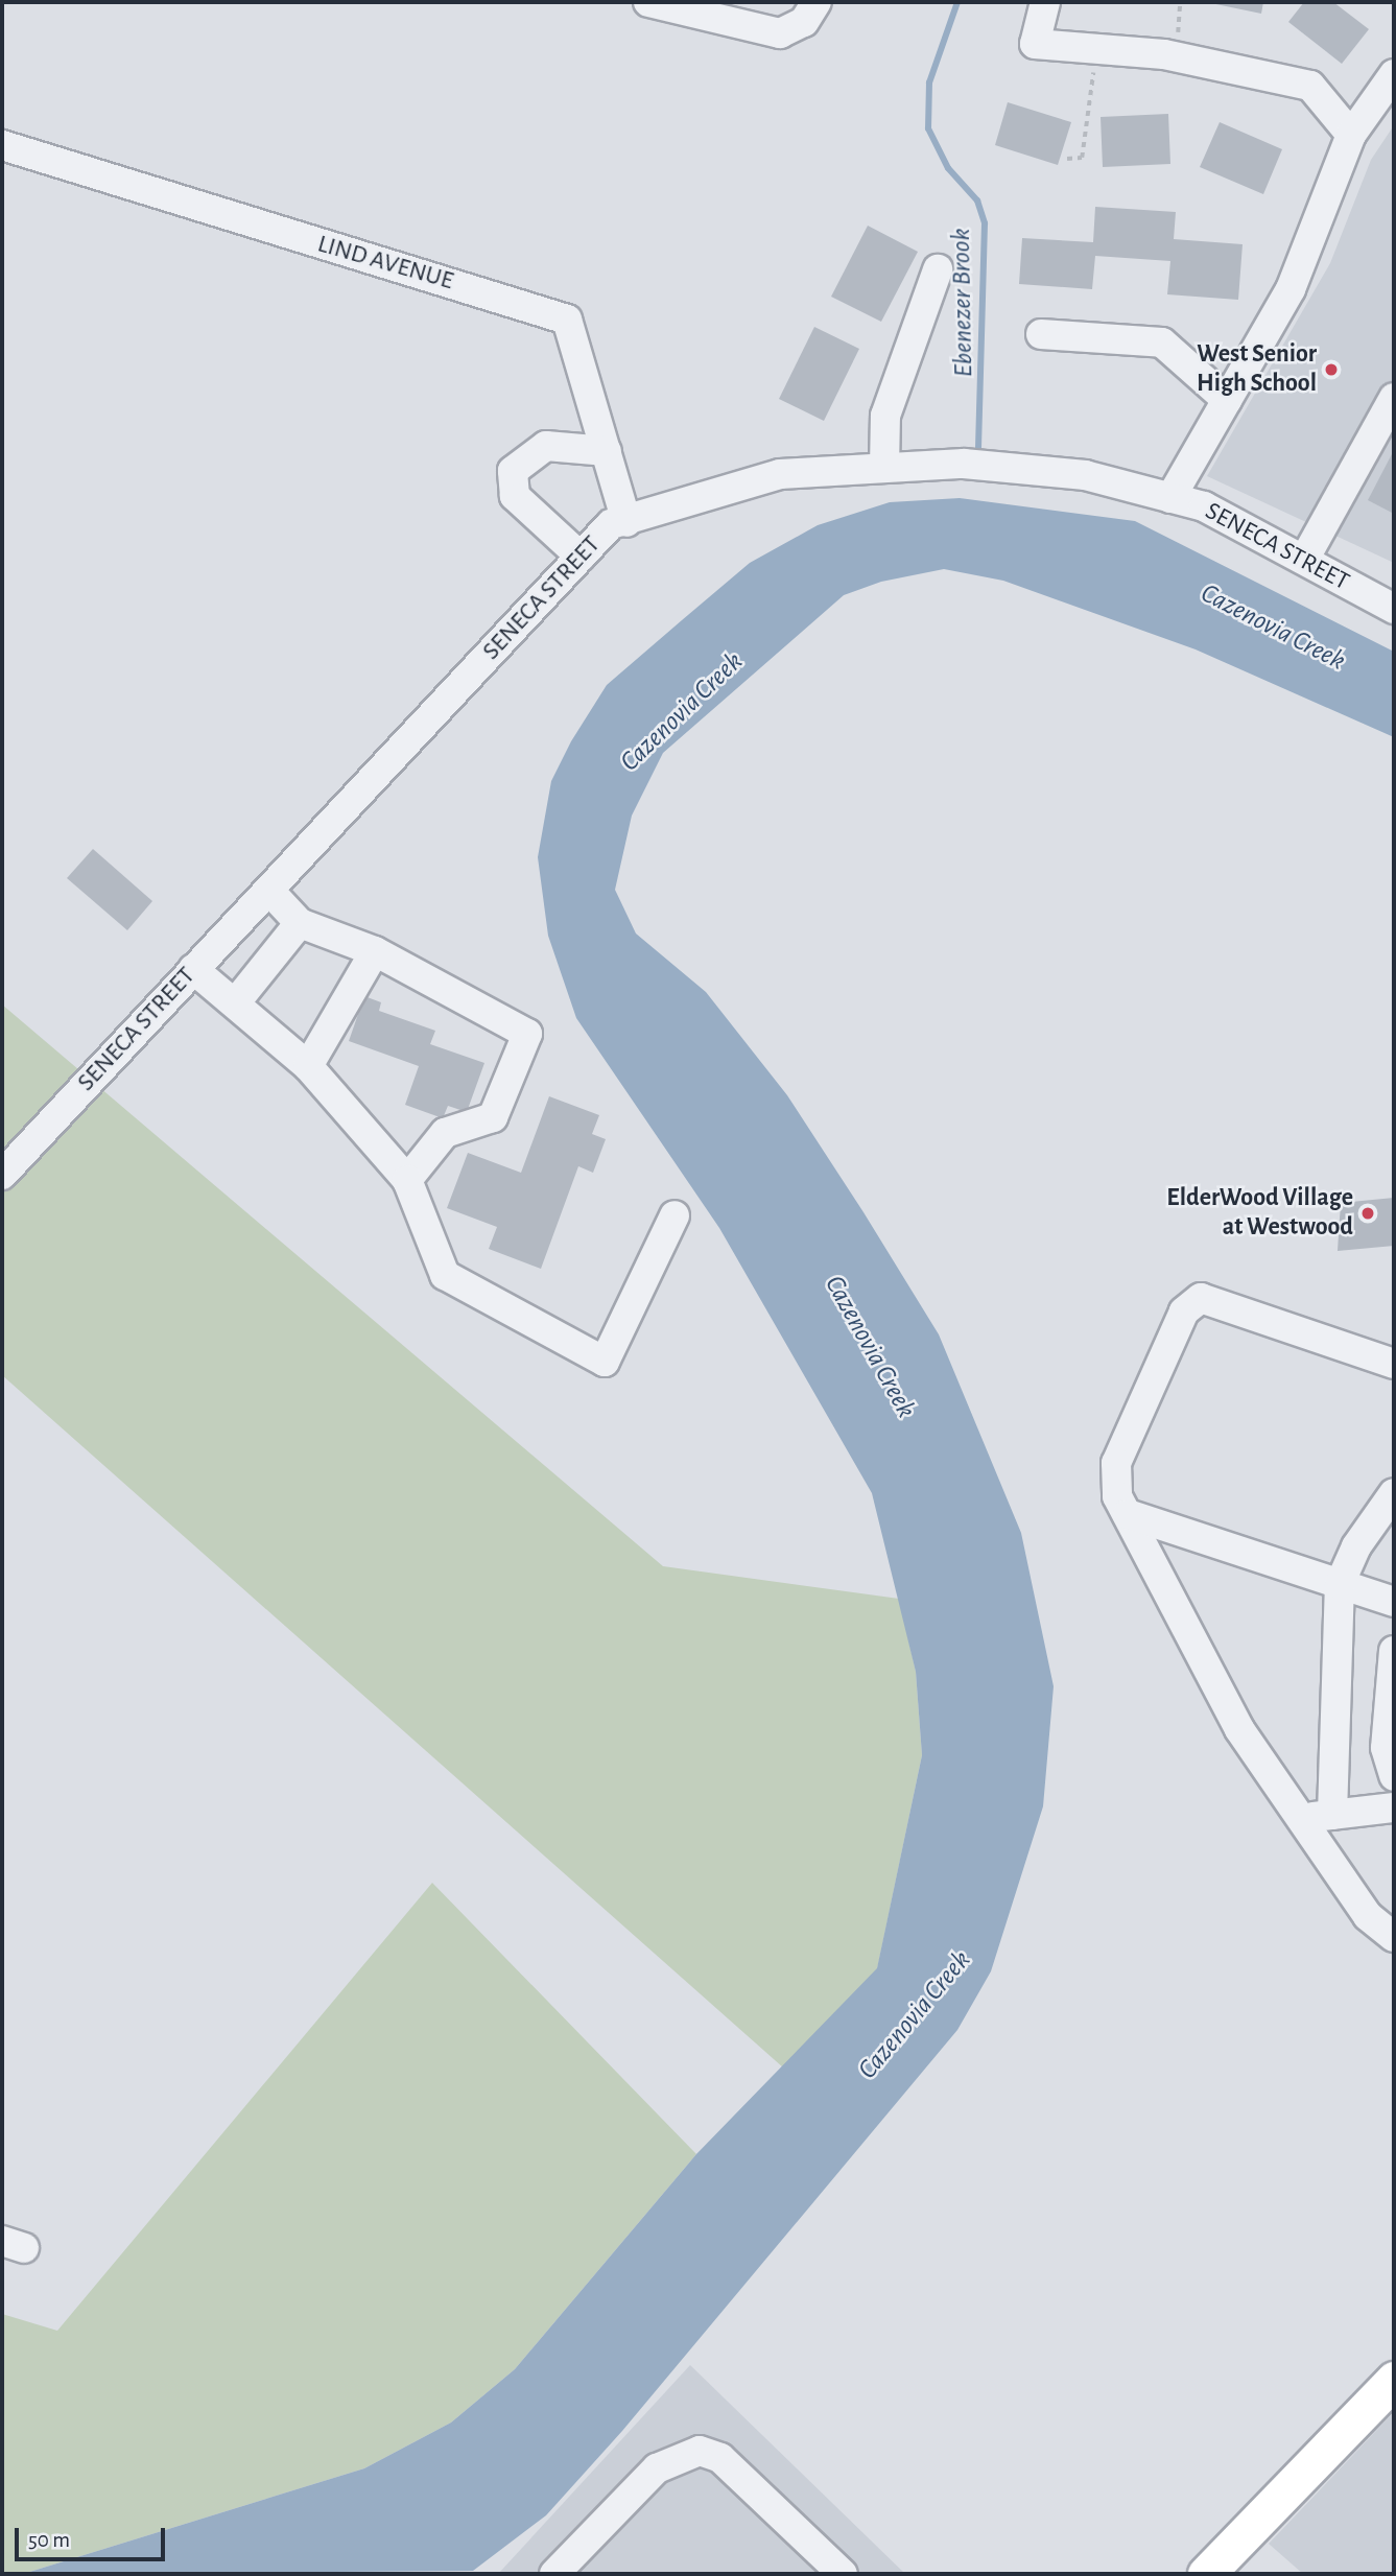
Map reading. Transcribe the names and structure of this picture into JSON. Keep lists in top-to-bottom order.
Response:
{
  "streets": {
    "street": ["LIND AVENUE", "SENECA STREET"]
  },
  "crossings": [
    ["LIND AVENUE", "SENECA STREET"]
  ],
  "water": ["Ebenezer Brook", "Cazenovia Creek"],
  "places": ["West Senior High School", "ElderWood Village at Westwood"],
  "scale_bar": "50 m"
}
